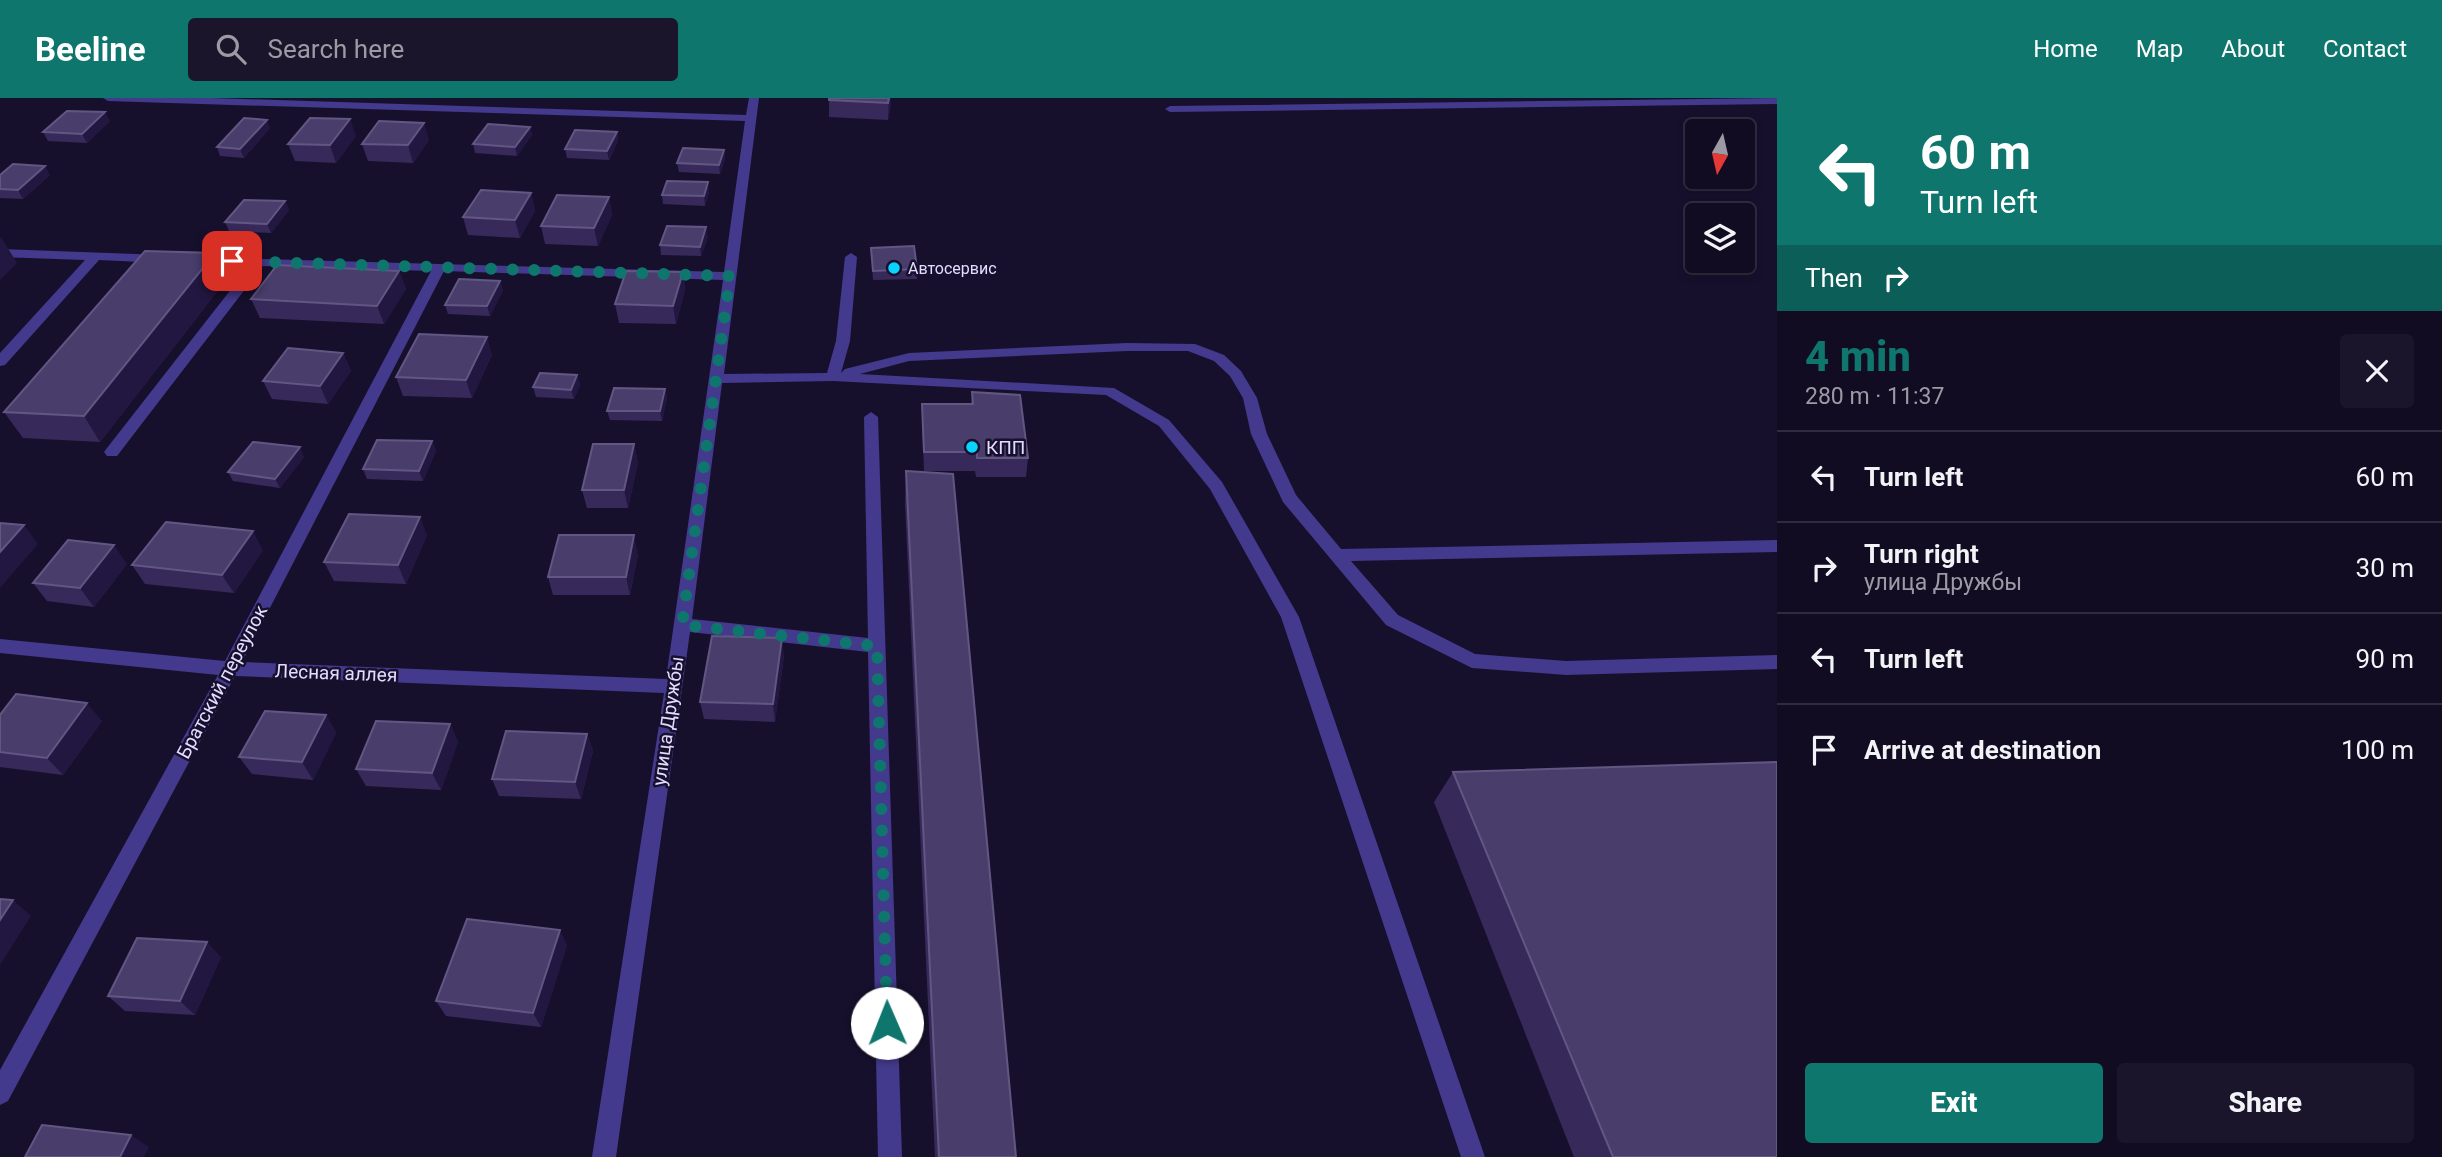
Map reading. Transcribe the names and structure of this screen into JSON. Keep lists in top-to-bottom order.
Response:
{
  "streets": {
    "street": ["Лесная аллея", "Братский переулок", "улица Дружбы"]
  },
  "crossings": [
    ["Лесная аллея", "Братский переулок"],
    ["Лесная аллея", "улица Дружбы"]
  ],
  "places": ["Автосервис", "КПП"],
  "north": "bottom",
  "page": {
    "header": "Beeline",
    "search": "Search here",
    "nav": [
      "Home",
      "Map",
      "About",
      "Contact"
    ],
    "turn": ["60 m", "Turn left"],
    "then": "Then",
    "heading": ["4 min", "280 m · 11:37"],
    "list": [
      {
        "name": "Turn left",
        "value": "60 m"
      },
      {
        "name": "Turn right",
        "note": "улица Дружбы",
        "value": "30 m"
      },
      {
        "name": "Turn left",
        "value": "90 m"
      },
      {
        "name": "Arrive at destination",
        "value": "100 m"
      }
    ],
    "buttons": ["Exit", "Share"]
  }
}
